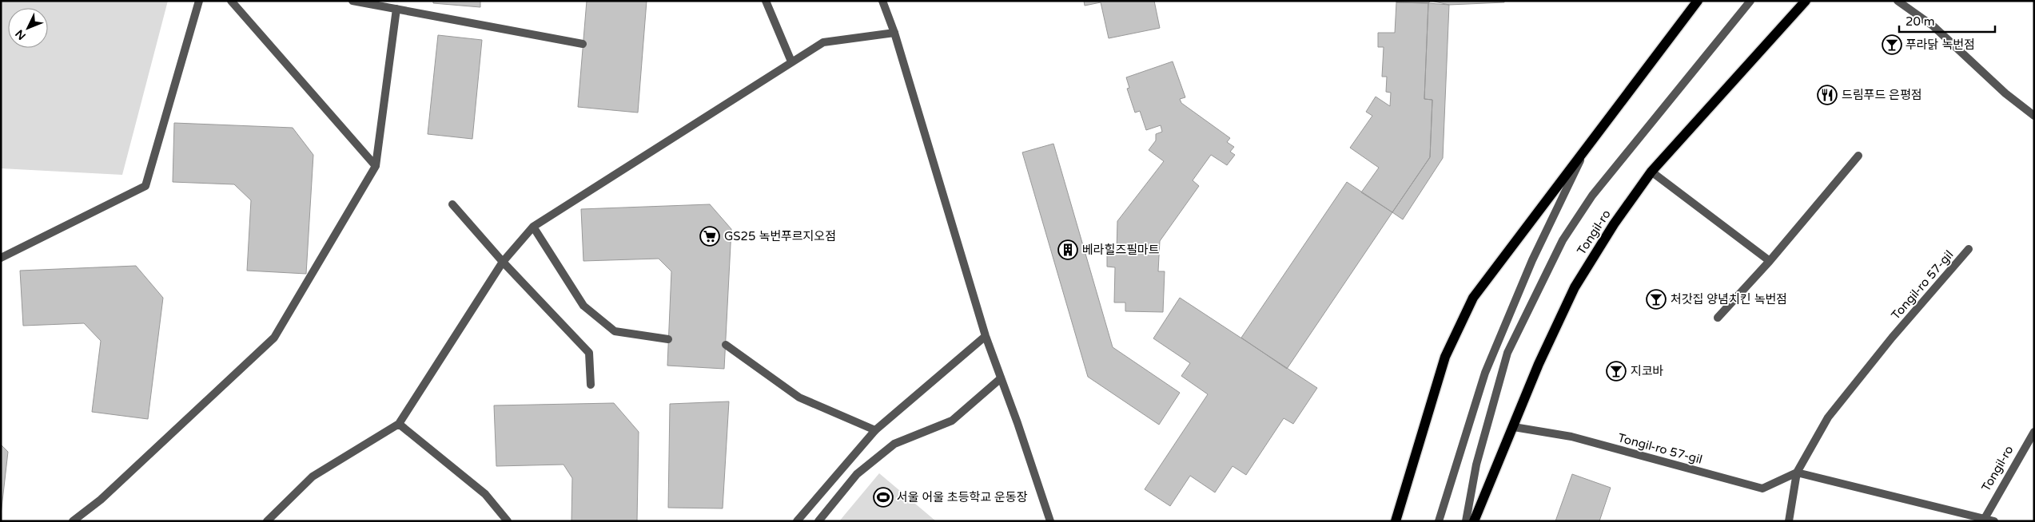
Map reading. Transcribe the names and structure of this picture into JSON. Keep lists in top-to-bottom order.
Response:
{
  "streets": {
    "main road": ["Tongil-ro"],
    "street": ["Tongil-ro 57-gil"]
  },
  "crossings": [
    ["Tongil-ro", "Tongil-ro 57-gil"]
  ],
  "places": {
    "bar": ["푸라닭 녹번점", "처갓집 양념치킨 녹번점", "지코바"],
    "restaurant": ["드림푸드 은평점"],
    "supermarket": ["GS25 녹번푸르지오점"],
    "building": ["베라힐즈필마트"],
    "sports": ["서울 어울 초등학교 운동장"]
  },
  "scale_bar": "20 m",
  "north": "bottom left"
}
